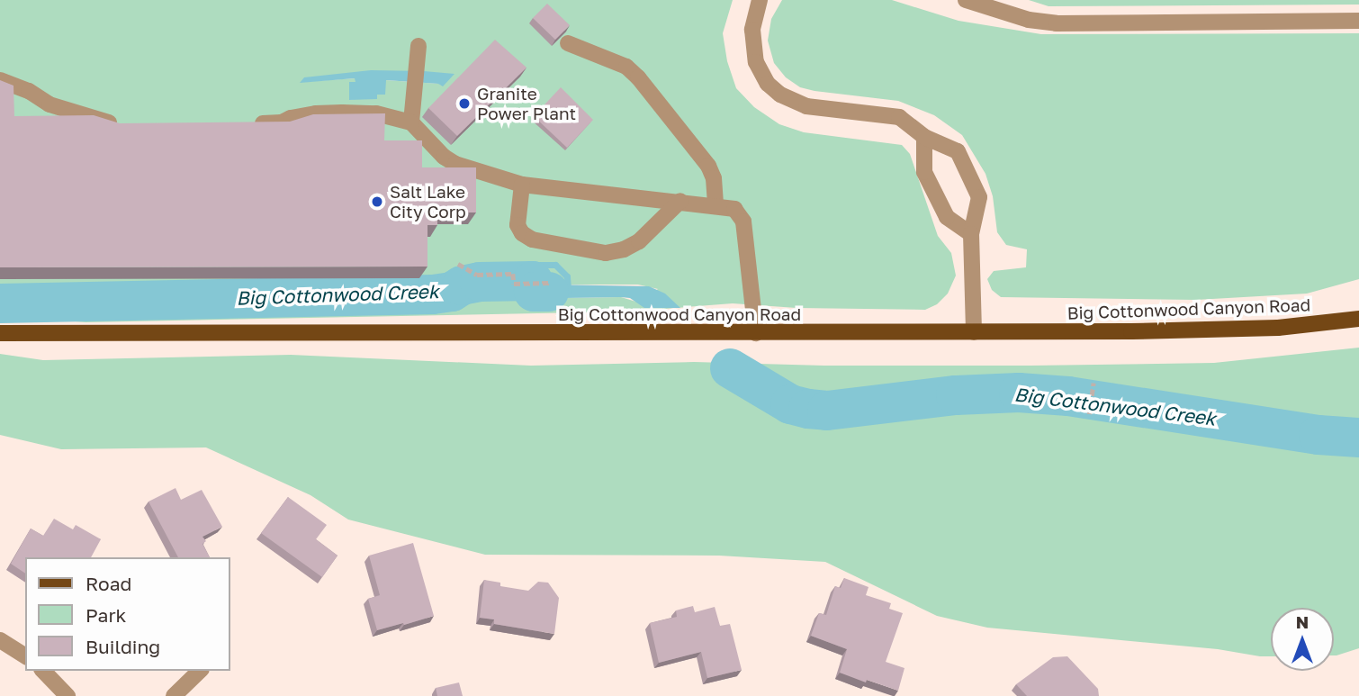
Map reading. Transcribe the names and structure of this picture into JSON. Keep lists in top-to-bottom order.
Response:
{
  "streets": {
    "main road": ["Big Cottonwood Canyon Road"]
  },
  "water": ["Big Cottonwood Creek"],
  "places": ["Granite Power Plant", "Salt Lake City Corp"],
  "legend": ["Road", "Park", "Building"],
  "north": "top"
}
